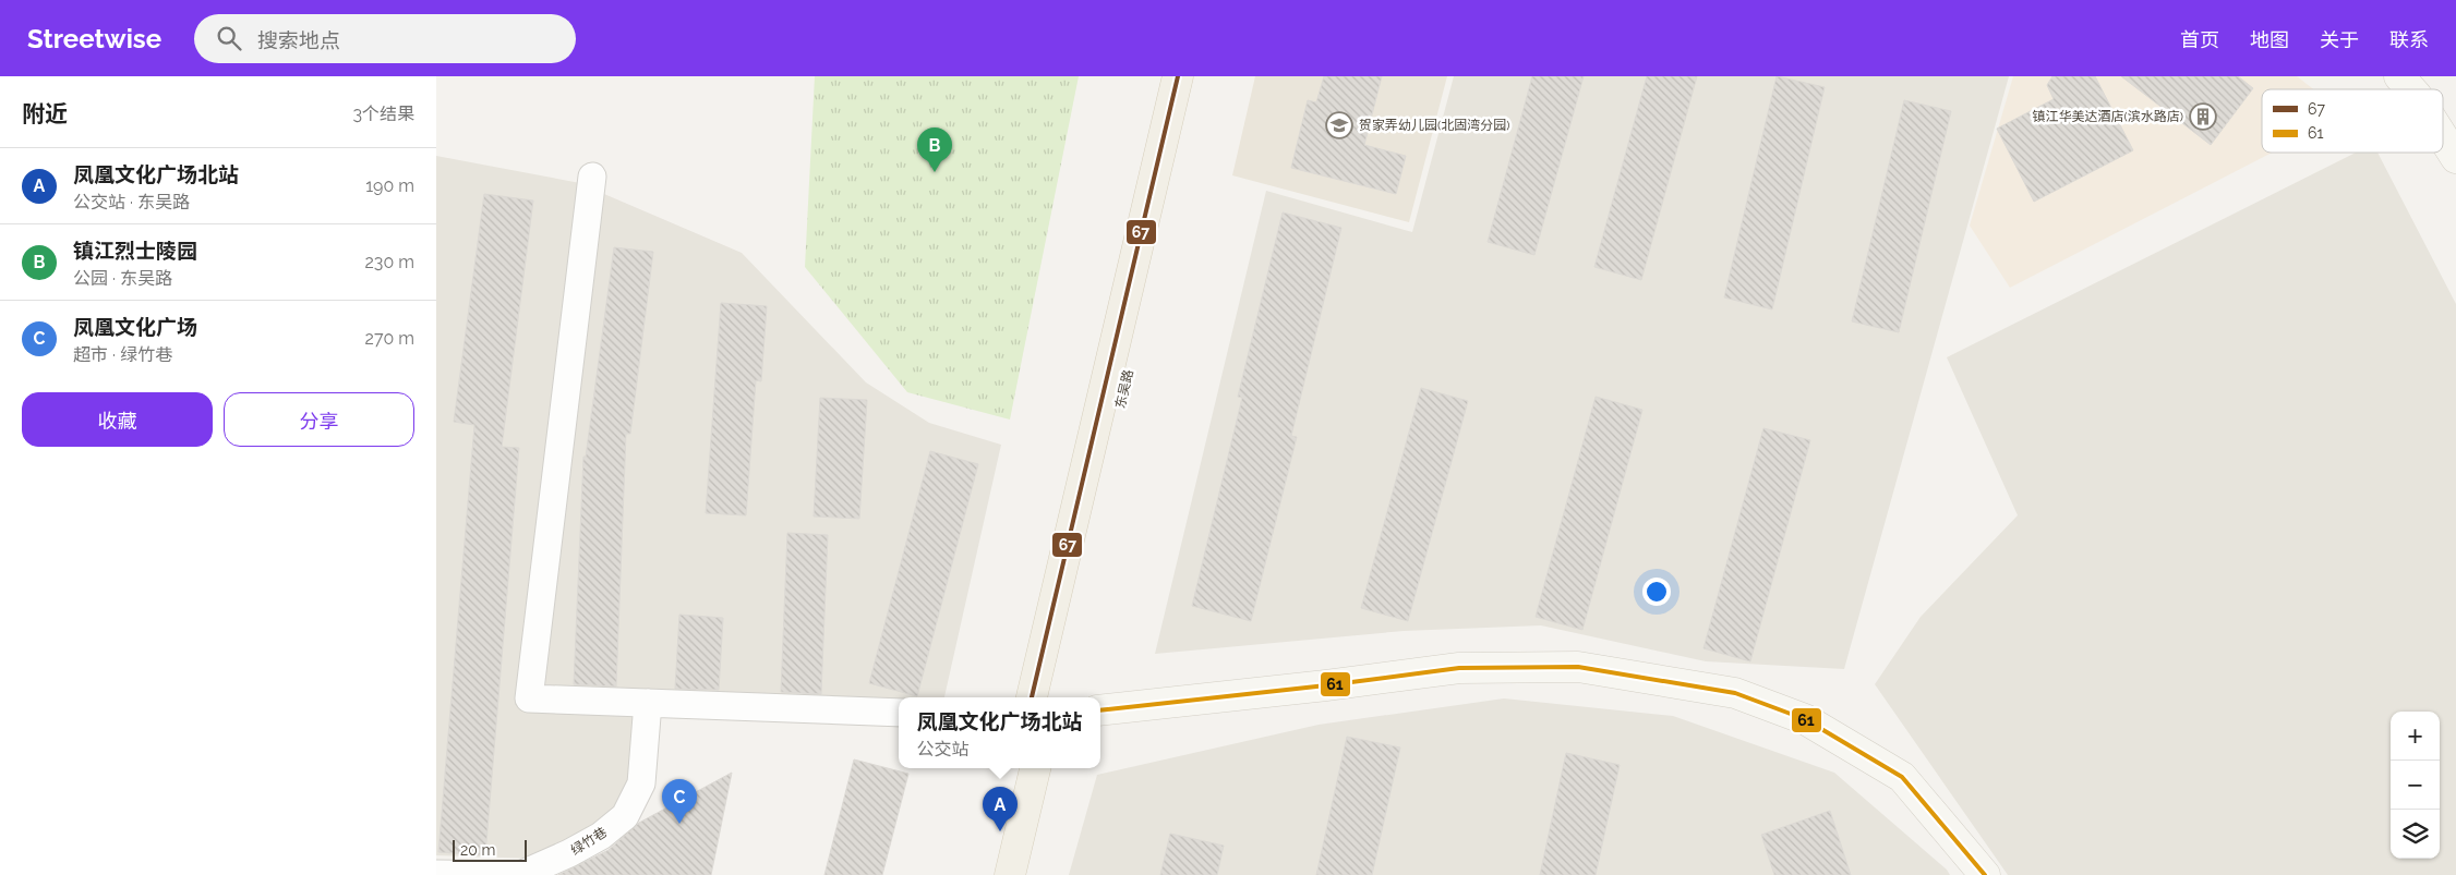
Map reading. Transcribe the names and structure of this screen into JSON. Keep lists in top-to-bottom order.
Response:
{
  "streets": {
    "main road": ["东吴路"],
    "street": ["绿竹巷"]
  },
  "places": {
    "building": ["镇江华美达酒店(滨水路店)"],
    "school or university": ["贺家弄幼儿园(北固湾分园)"]
  },
  "lines": ["transit line 67", "transit line 61"],
  "legend": ["67", "61"],
  "scale_bar": "20 m",
  "page": {
    "header": "Streetwise",
    "search": "搜索地点",
    "nav": [
      "首页",
      "地图",
      "关于",
      "联系"
    ],
    "heading": ["附近", "3个结果"],
    "pins": ["B", "C", "A"],
    "list": [
      {
        "mark": "A",
        "name": "凤凰文化广场北站",
        "note": "公交站 · 东吴路",
        "value": "190 m"
      },
      {
        "mark": "B",
        "name": "镇江烈士陵园",
        "note": "公园 · 东吴路",
        "value": "230 m"
      },
      {
        "mark": "C",
        "name": "凤凰文化广场",
        "note": "超市 · 绿竹巷",
        "value": "270 m"
      }
    ],
    "buttons": ["收藏", "分享"],
    "popup": ["凤凰文化广场北站", "公交站"],
    "map_buttons": ["+", "−"],
    "scale": "20 m"
  }
}
